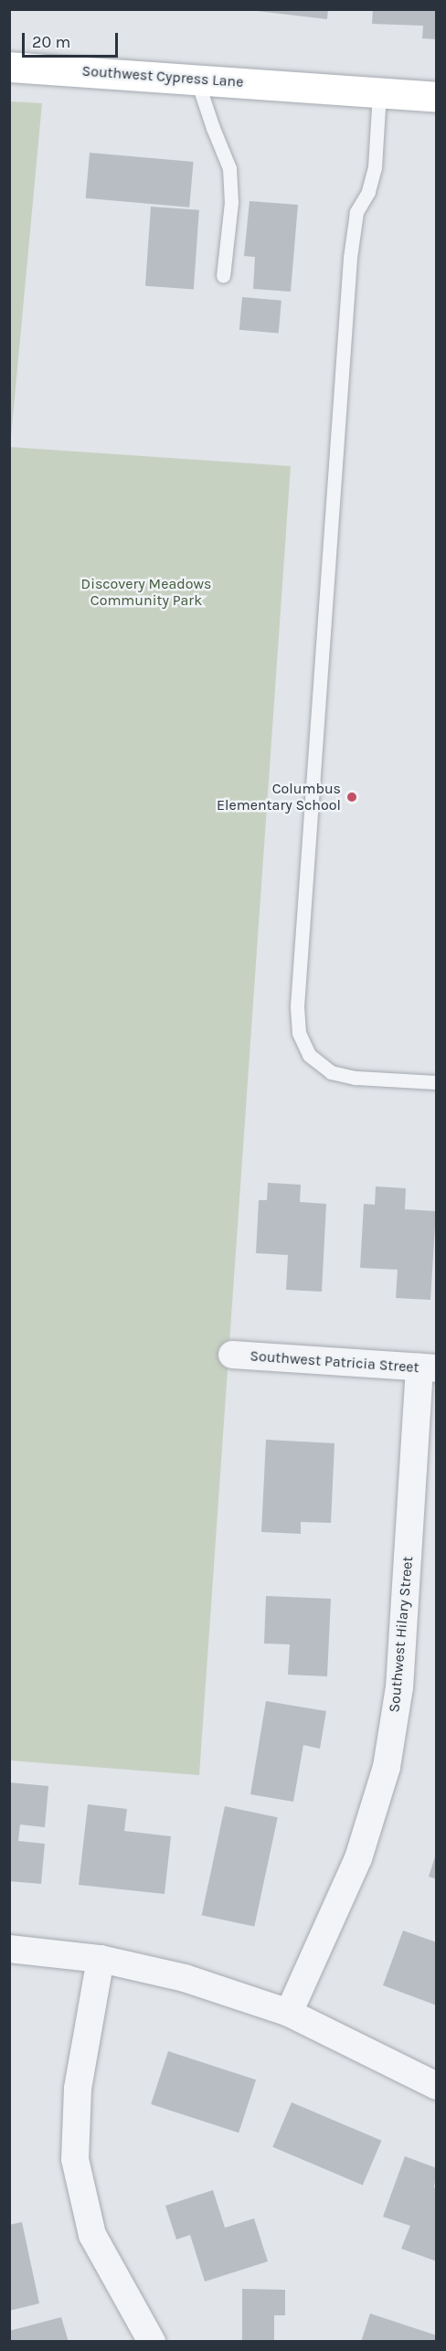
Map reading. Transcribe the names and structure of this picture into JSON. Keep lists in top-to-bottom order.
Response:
{
  "streets": {
    "main road": ["Southwest Cypress Lane"],
    "street": ["Southwest Patricia Street", "Southwest Hilary Street"]
  },
  "crossings": [
    ["Southwest Patricia Street", "Southwest Hilary Street"]
  ],
  "parks": ["Discovery Meadows Community Park"],
  "places": ["Columbus Elementary School"],
  "scale_bar": "20 m"
}
